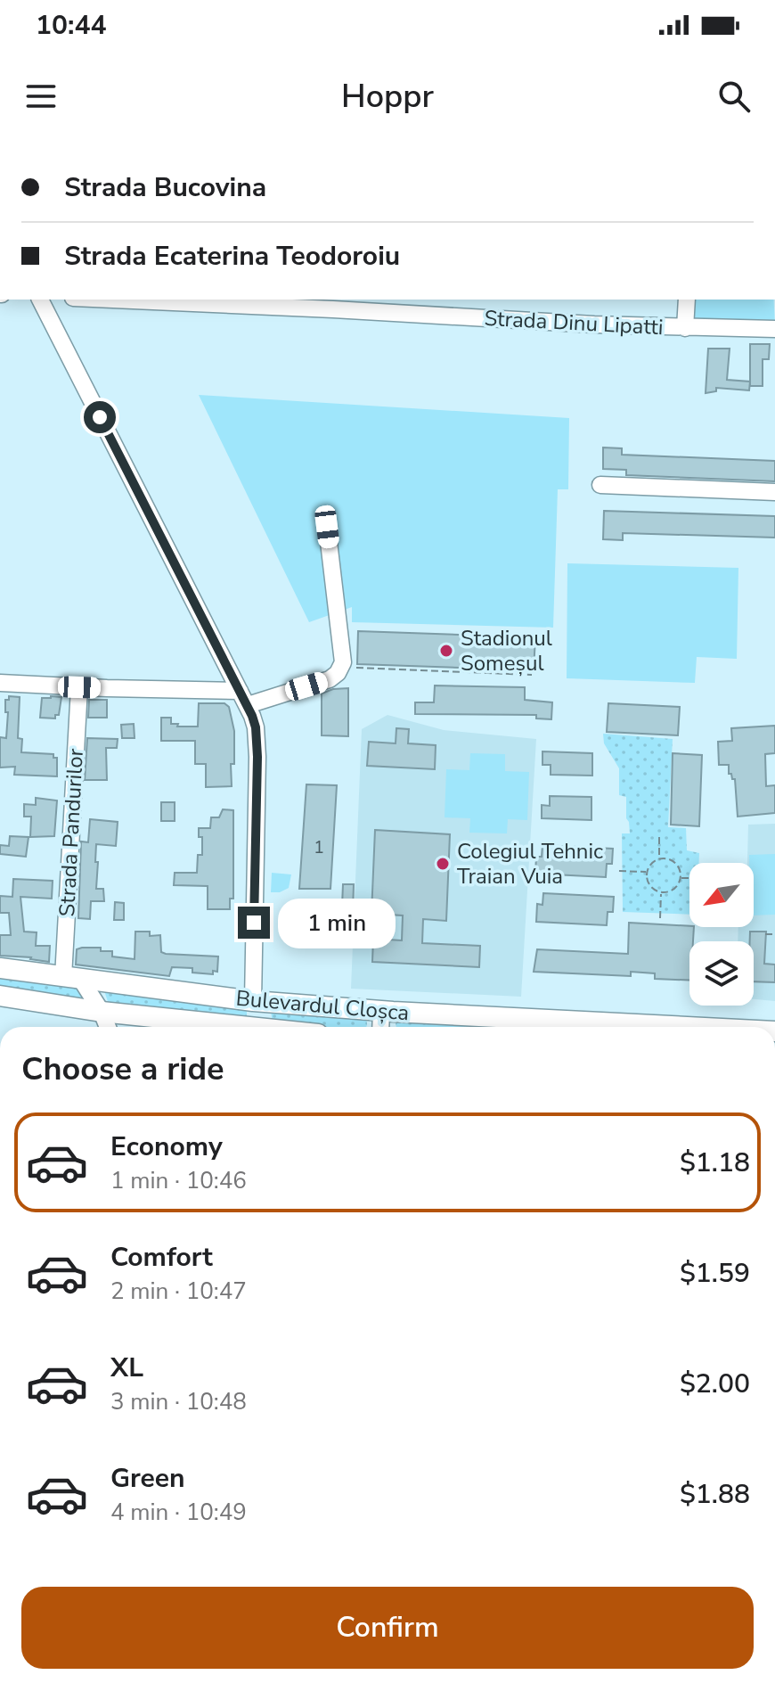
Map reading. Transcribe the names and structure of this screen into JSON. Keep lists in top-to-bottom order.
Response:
{
  "streets": {
    "main road": ["Bulevardul Cloșca"],
    "street": ["Strada Dinu Lipatti", "Strada Pandurilor"]
  },
  "crossings": [
    ["Strada Pandurilor", "Bulevardul Cloșca"]
  ],
  "places": ["Stadionul Someșul", "Colegiul Tehnic Traian Vuia"],
  "house_numbers": ["1"],
  "north": "bottom left",
  "page": {
    "status": "10:44",
    "header": "Hoppr",
    "banner": ["Strada Bucovina", "Strada Ecaterina Teodoroiu"],
    "bubble": "1 min",
    "heading": "Choose a ride",
    "list": [
      {
        "name": "Economy",
        "note": "1 min · 10:46",
        "value": "$1.18"
      },
      {
        "name": "Comfort",
        "note": "2 min · 10:47",
        "value": "$1.59"
      },
      {
        "name": "XL",
        "note": "3 min · 10:48",
        "value": "$2.00"
      },
      {
        "name": "Green",
        "note": "4 min · 10:49",
        "value": "$1.88"
      }
    ],
    "buttons": "Confirm"
  }
}
